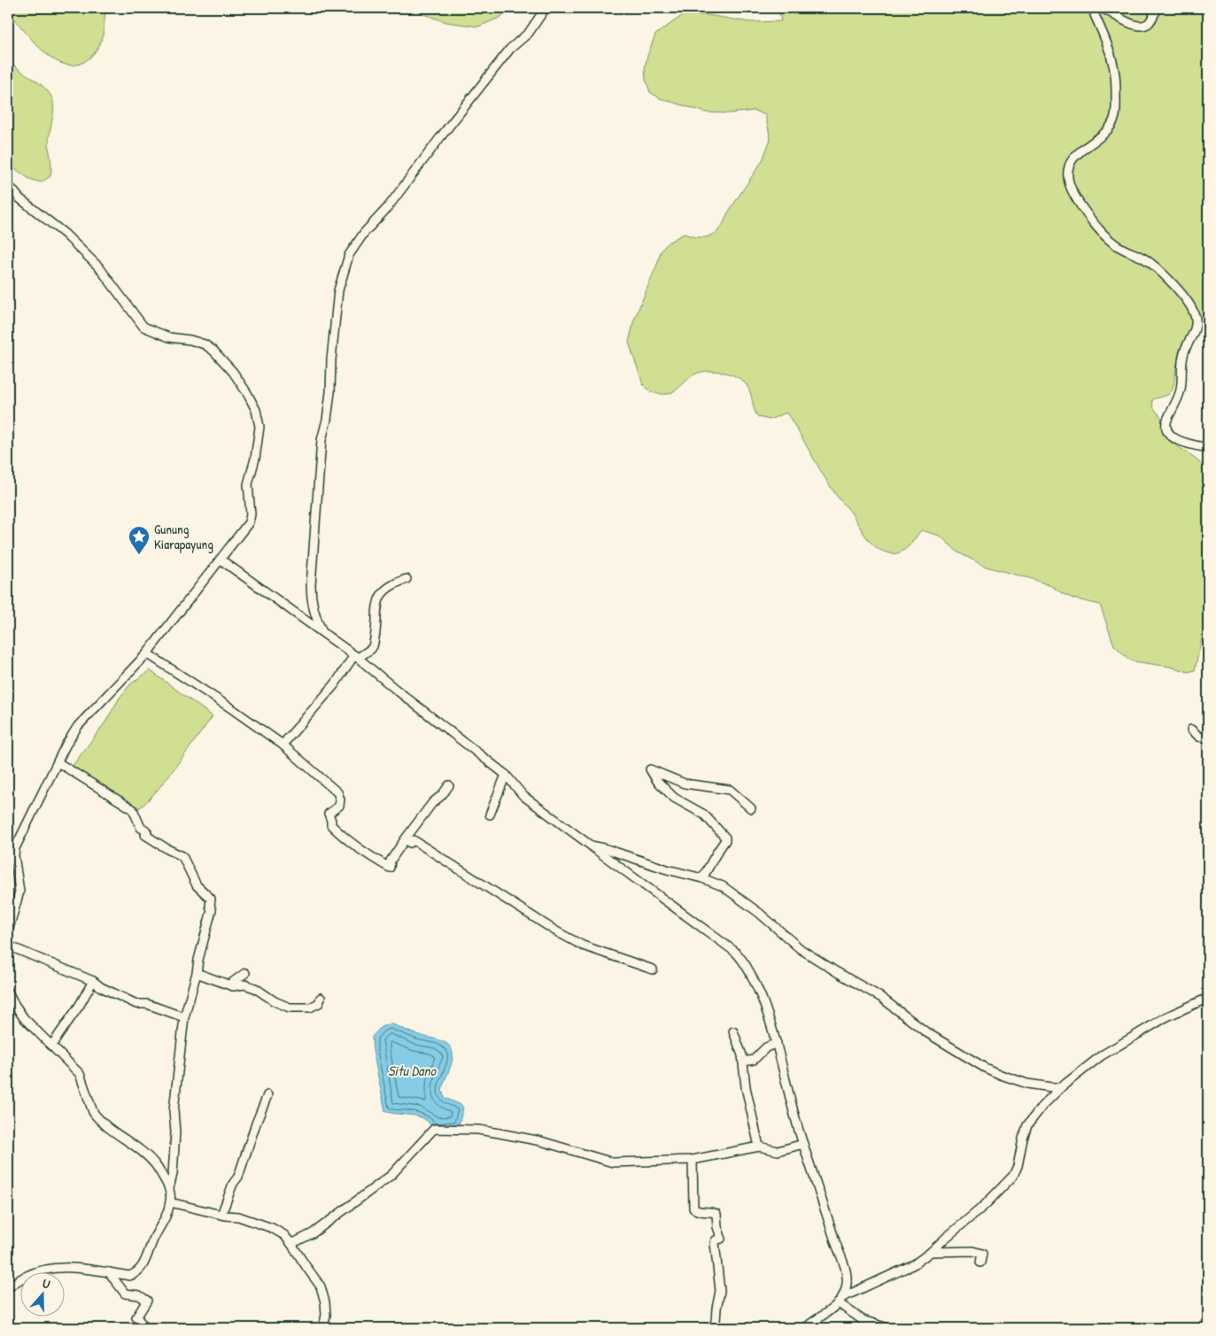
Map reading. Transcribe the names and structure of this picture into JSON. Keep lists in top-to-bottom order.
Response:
{
  "water": ["Situ Dano"],
  "places": {
    "place": ["Gunung Kiarapayung"]
  },
  "north": "top"
}
